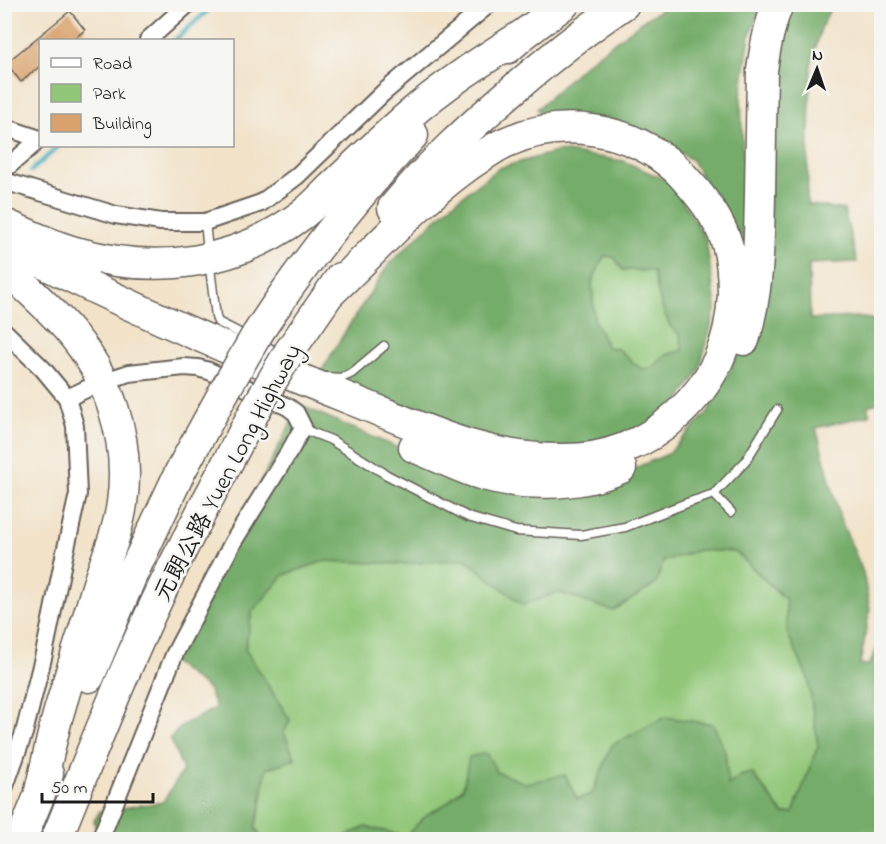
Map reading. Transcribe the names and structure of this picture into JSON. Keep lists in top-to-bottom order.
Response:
{
  "streets": {
    "highway": ["元朗公路 Yuen Long Highway"]
  },
  "legend": ["Road", "Park", "Building"],
  "scale_bar": "50 m",
  "north": "top"
}
